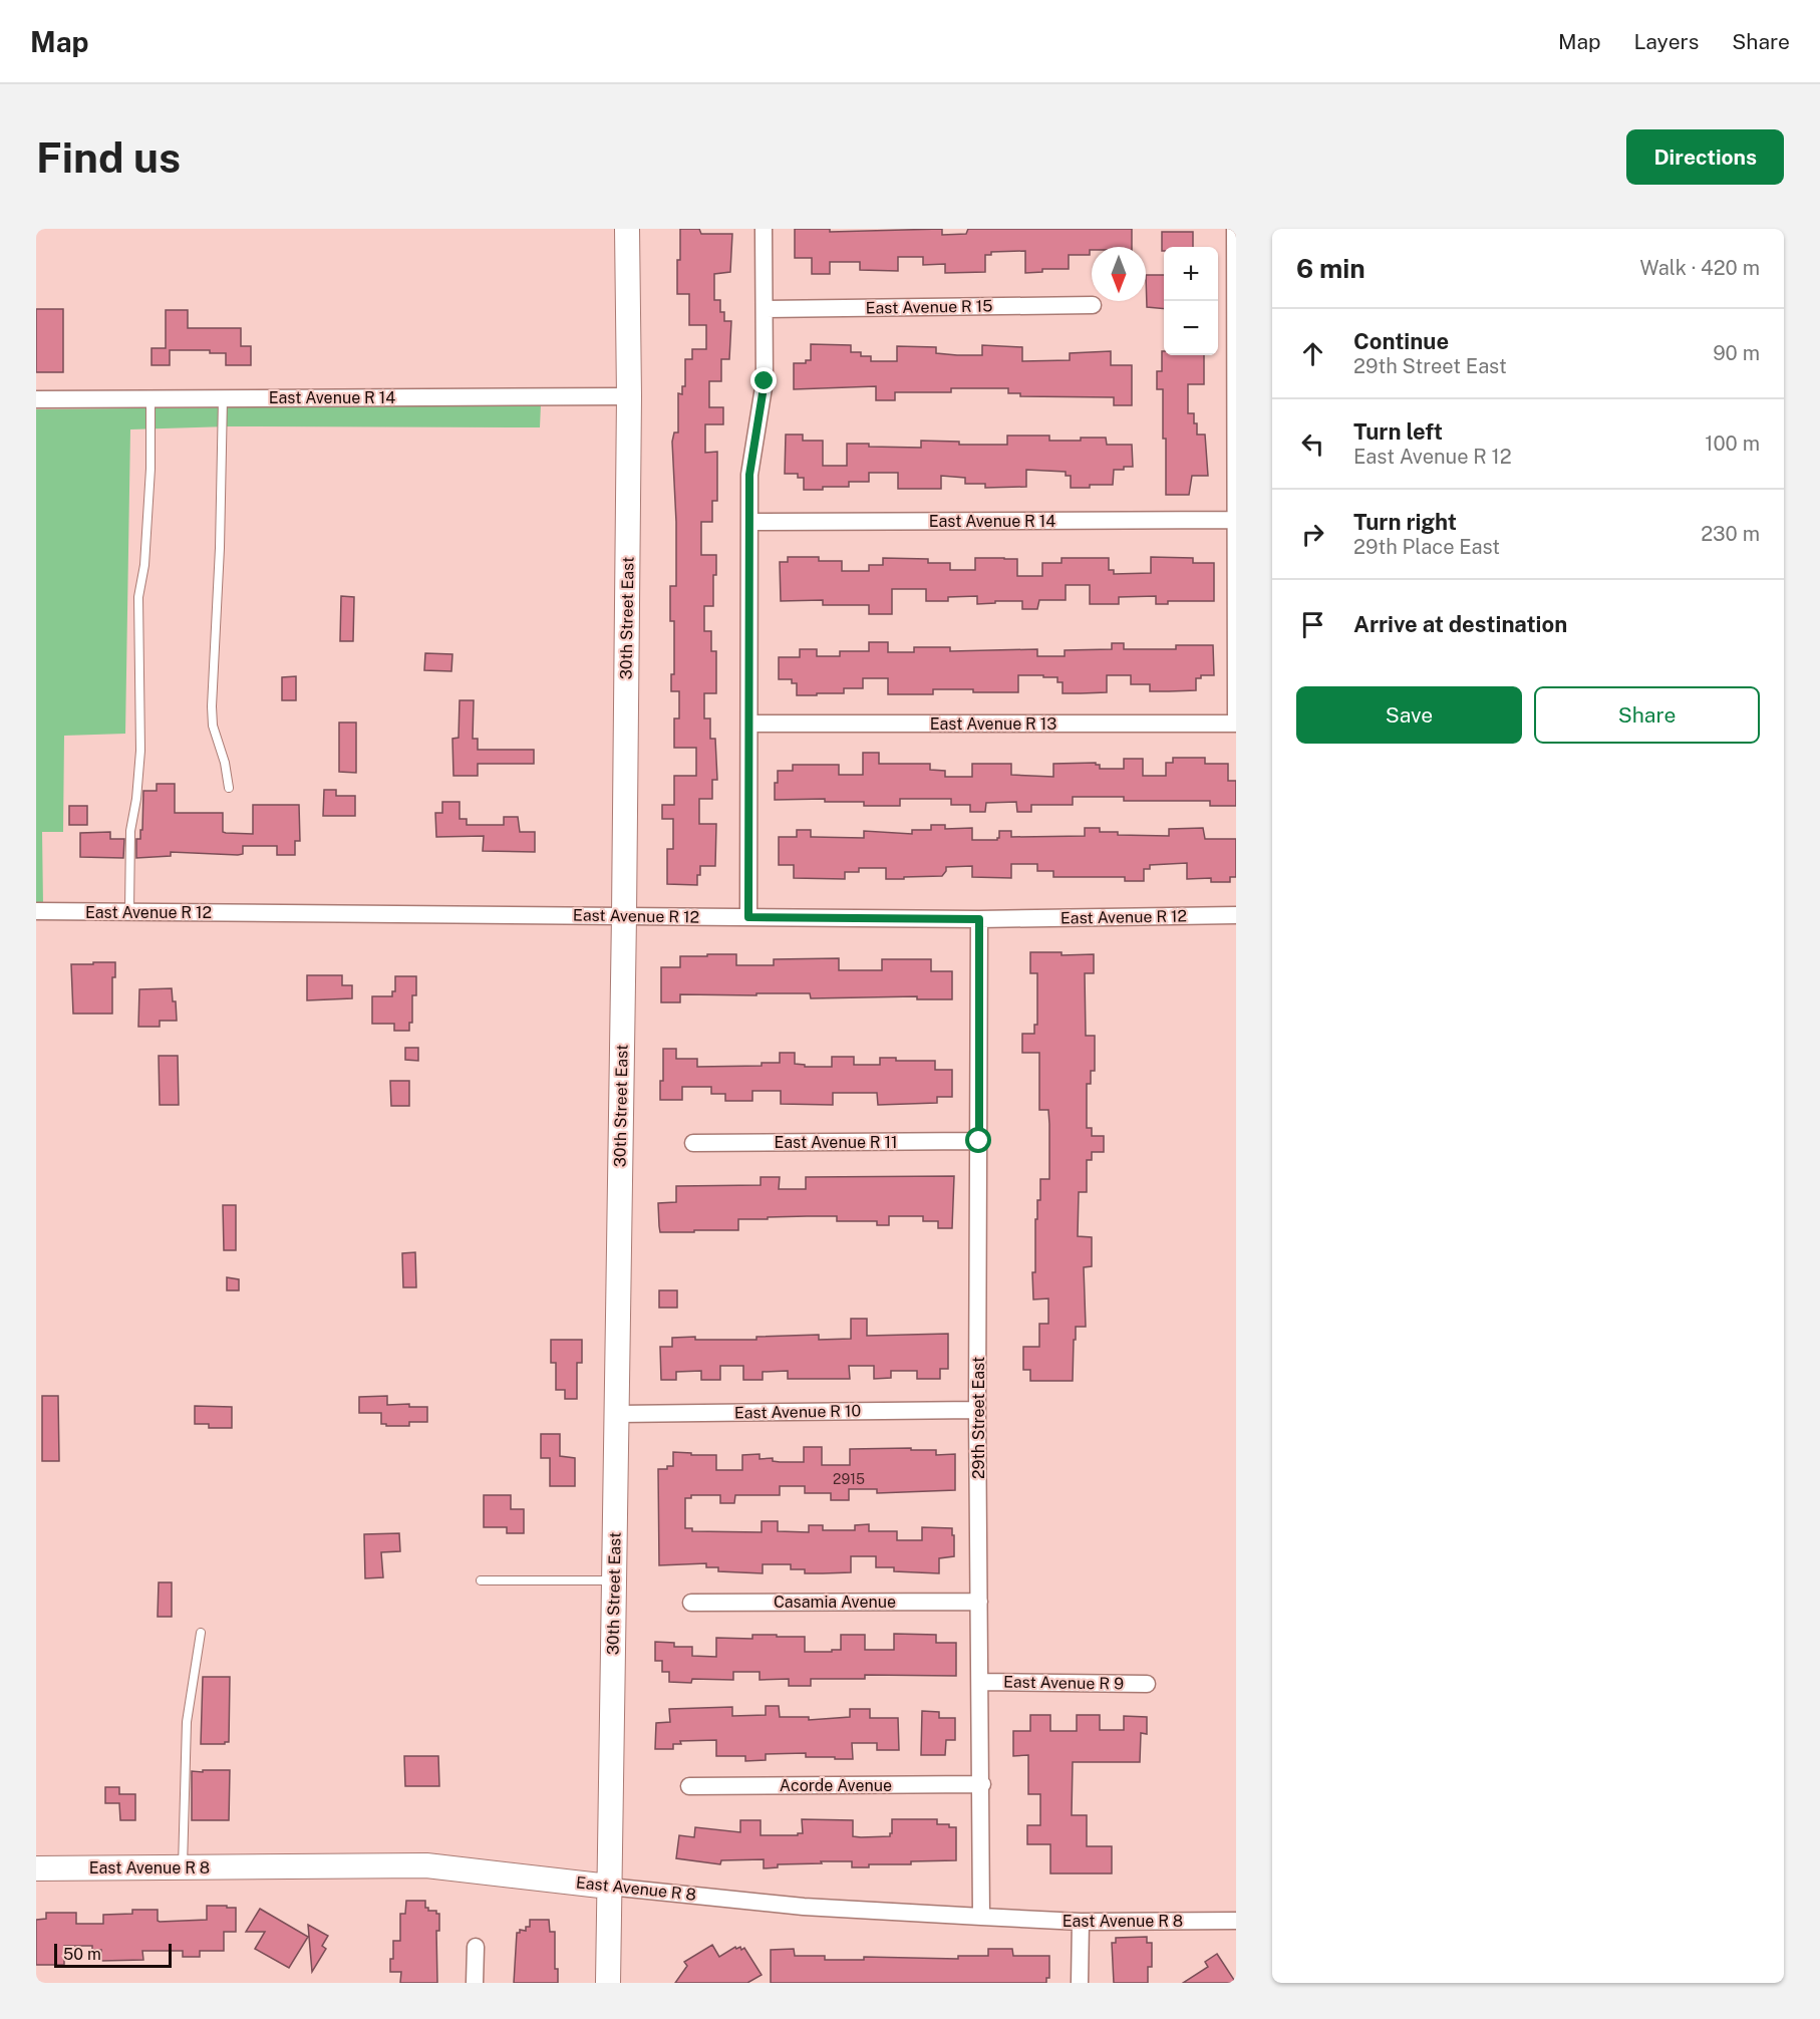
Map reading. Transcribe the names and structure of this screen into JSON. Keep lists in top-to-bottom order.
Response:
{
  "streets": {
    "street": [
      "East Avenue R 15",
      "East Avenue R 14",
      "30th Street East",
      "East Avenue R 13",
      "East Avenue R 12",
      "East Avenue R 11",
      "East Avenue R 10",
      "29th Street East",
      "Casamia Avenue",
      "East Avenue R 9",
      "Acorde Avenue",
      "East Avenue R 8"
    ]
  },
  "crossings": [
    ["East Avenue R 14", "30th Street East"],
    ["30th Street East", "East Avenue R 12"],
    ["30th Street East", "East Avenue R 10"],
    ["30th Street East", "East Avenue R 8"],
    ["East Avenue R 12", "29th Street East"],
    ["East Avenue R 11", "29th Street East"],
    ["East Avenue R 10", "29th Street East"],
    ["29th Street East", "Casamia Avenue"],
    ["29th Street East", "East Avenue R 9"],
    ["29th Street East", "Acorde Avenue"],
    ["29th Street East", "East Avenue R 8"]
  ],
  "house_numbers": ["2915"],
  "scale_bar": "50 m",
  "north": "bottom",
  "page": {
    "header": "Map",
    "nav": ["Map", "Layers", "Share"],
    "buttons": [
      "Directions",
      ["Save", "Share"]
    ],
    "title": "Find us",
    "heading": ["6 min", "Walk · 420 m"],
    "map_buttons": ["+", "−"],
    "list": [
      ["Continue", "29th Street East", "90 m"],
      ["Turn left", "East Avenue R 12", "100 m"],
      ["Turn right", "29th Place East", "230 m"],
      "Arrive at destination"
    ],
    "scale": "50 m"
  }
}
